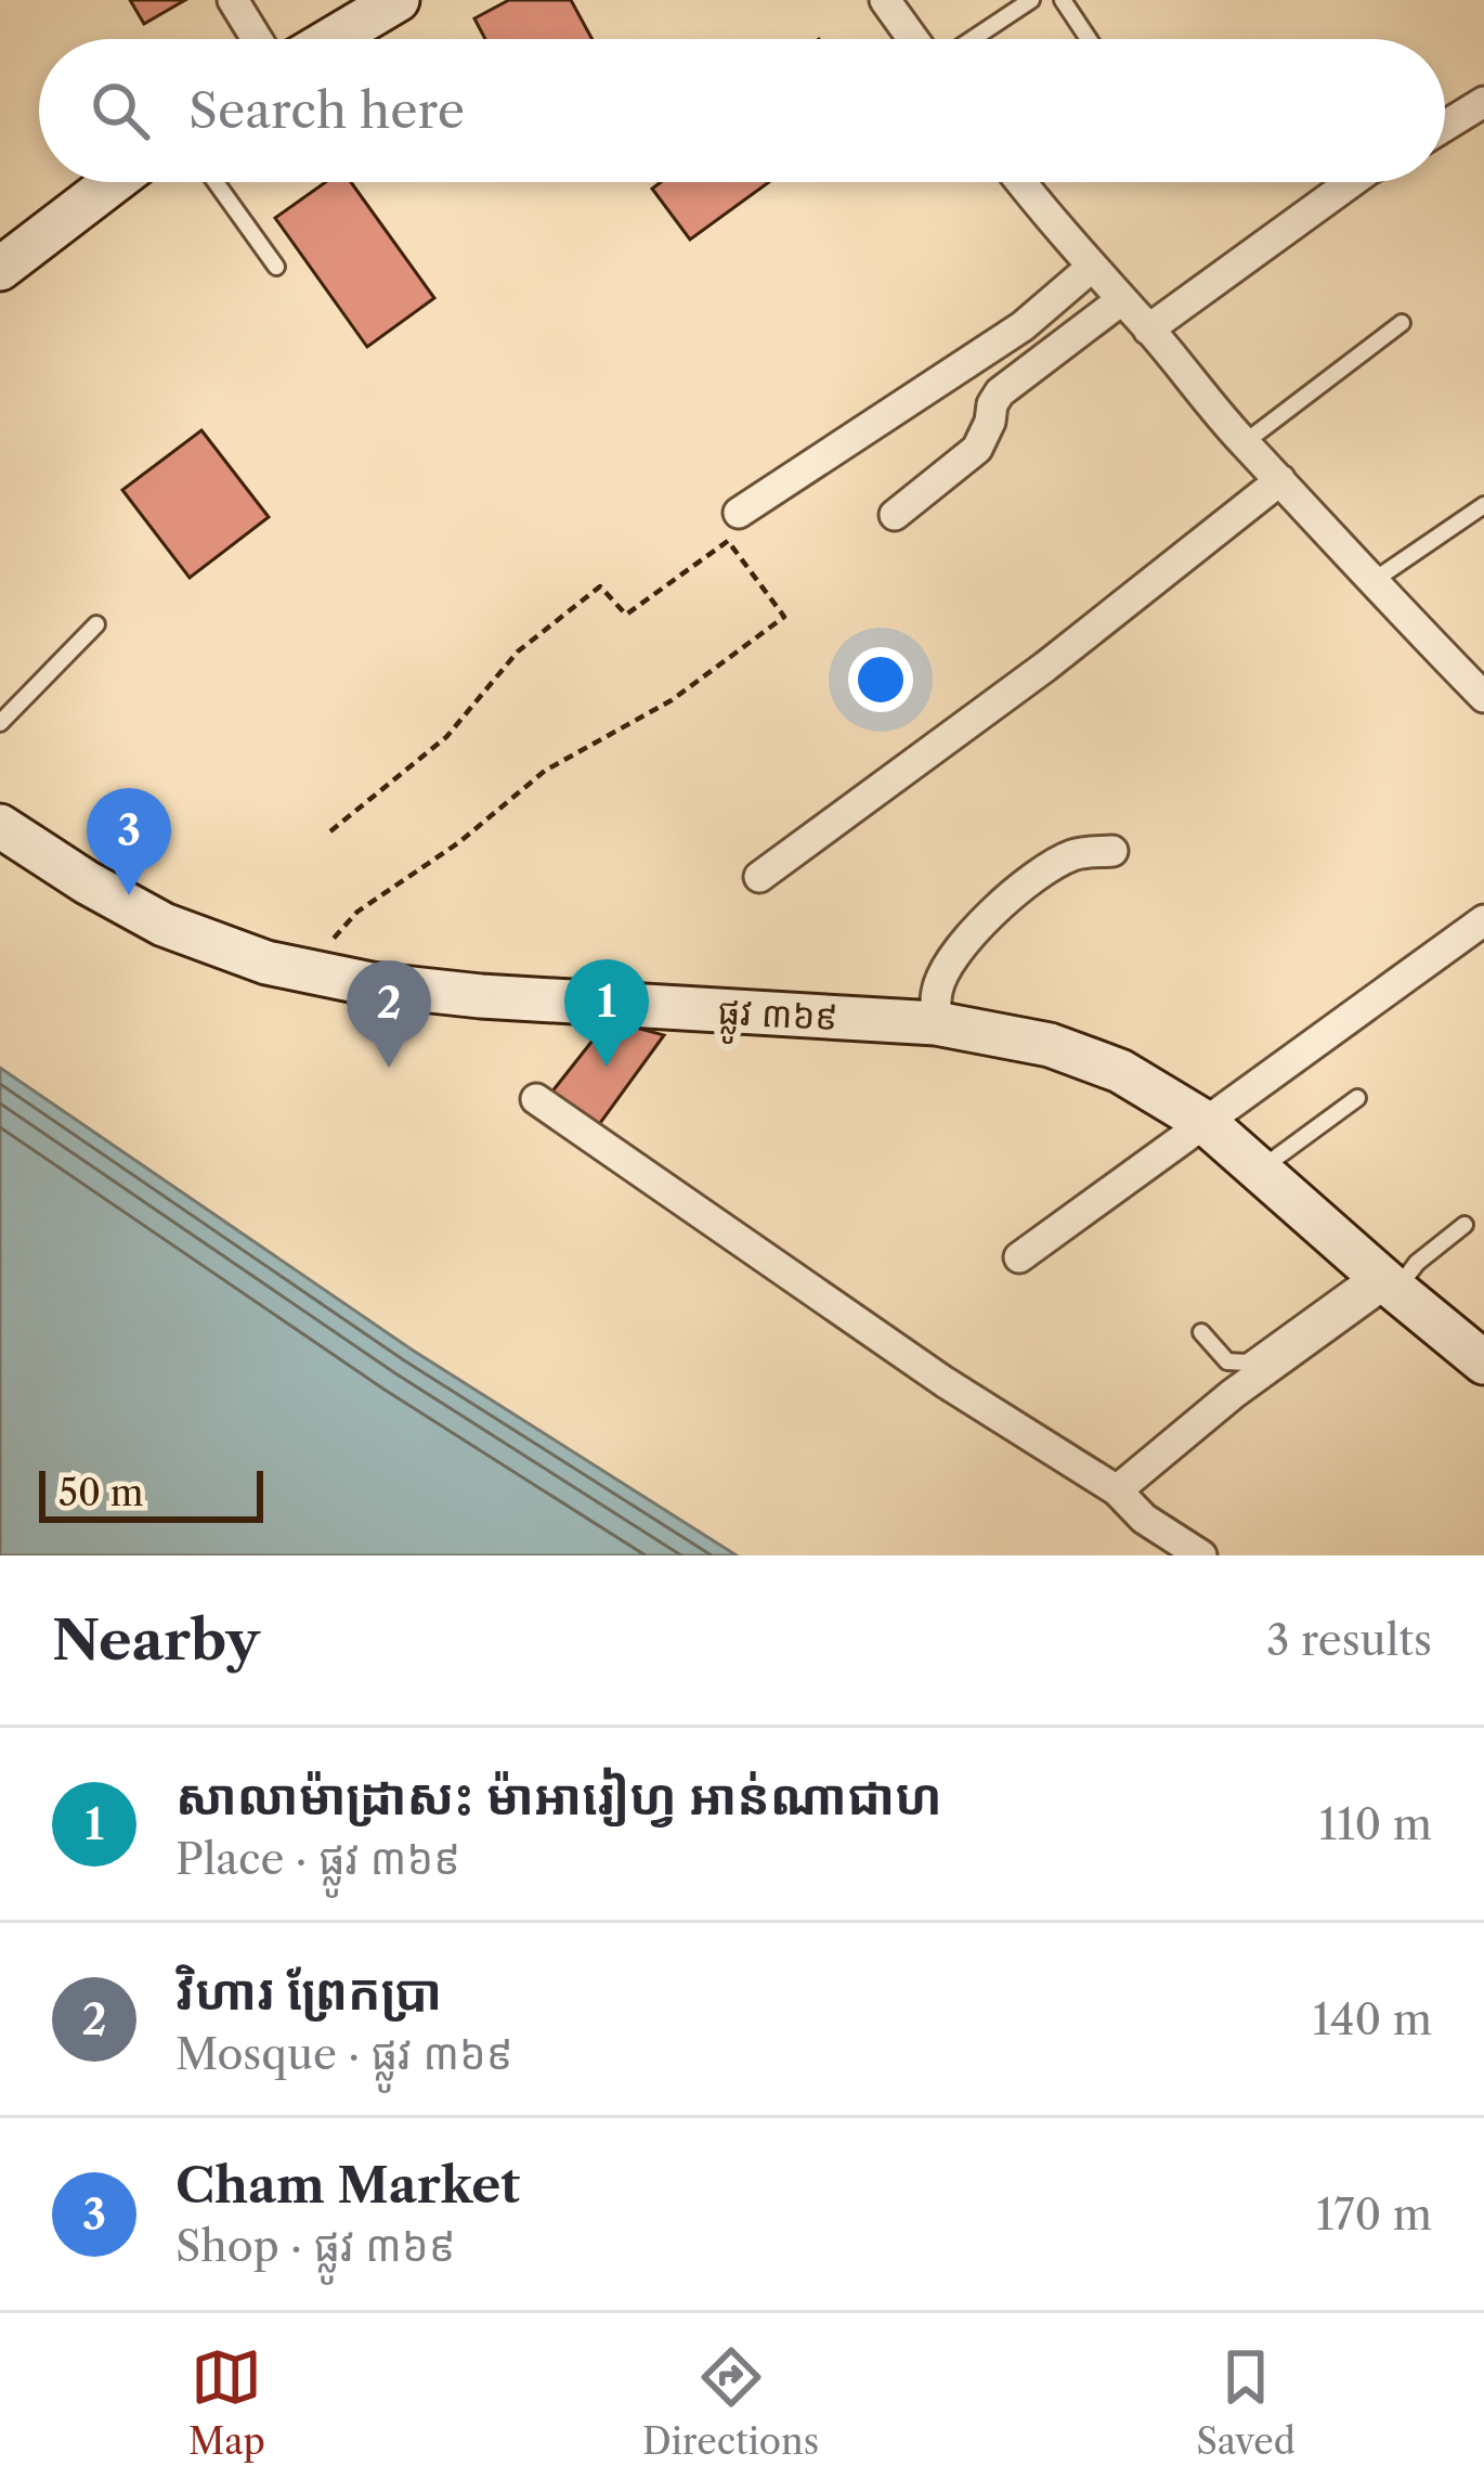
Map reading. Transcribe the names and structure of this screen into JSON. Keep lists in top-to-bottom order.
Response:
{
  "streets": {
    "main road": ["ផ្លូវ ៣៦៩"]
  },
  "scale_bar": "50 m",
  "page": {
    "search": "Search here",
    "pins": ["3", "1", "2"],
    "scale": "50 m",
    "heading": ["Nearby", "3 results"],
    "list": [
      {
        "mark": "1",
        "name": "សាលាម៉ាដ្រាសះ ម៉ាអារៀហ្វ អាន់ណាជាហ",
        "note": "Place · ផ្លូវ ៣៦៩",
        "value": "110 m"
      },
      {
        "mark": "2",
        "name": "វិហារ ព្រែកប្រា",
        "note": "Mosque · ផ្លូវ ៣៦៩",
        "value": "140 m"
      },
      {
        "mark": "3",
        "name": "Cham Market",
        "note": "Shop · ផ្លូវ ៣៦៩",
        "value": "170 m"
      }
    ],
    "nav": ["Map", "Directions", "Saved"]
  }
}
